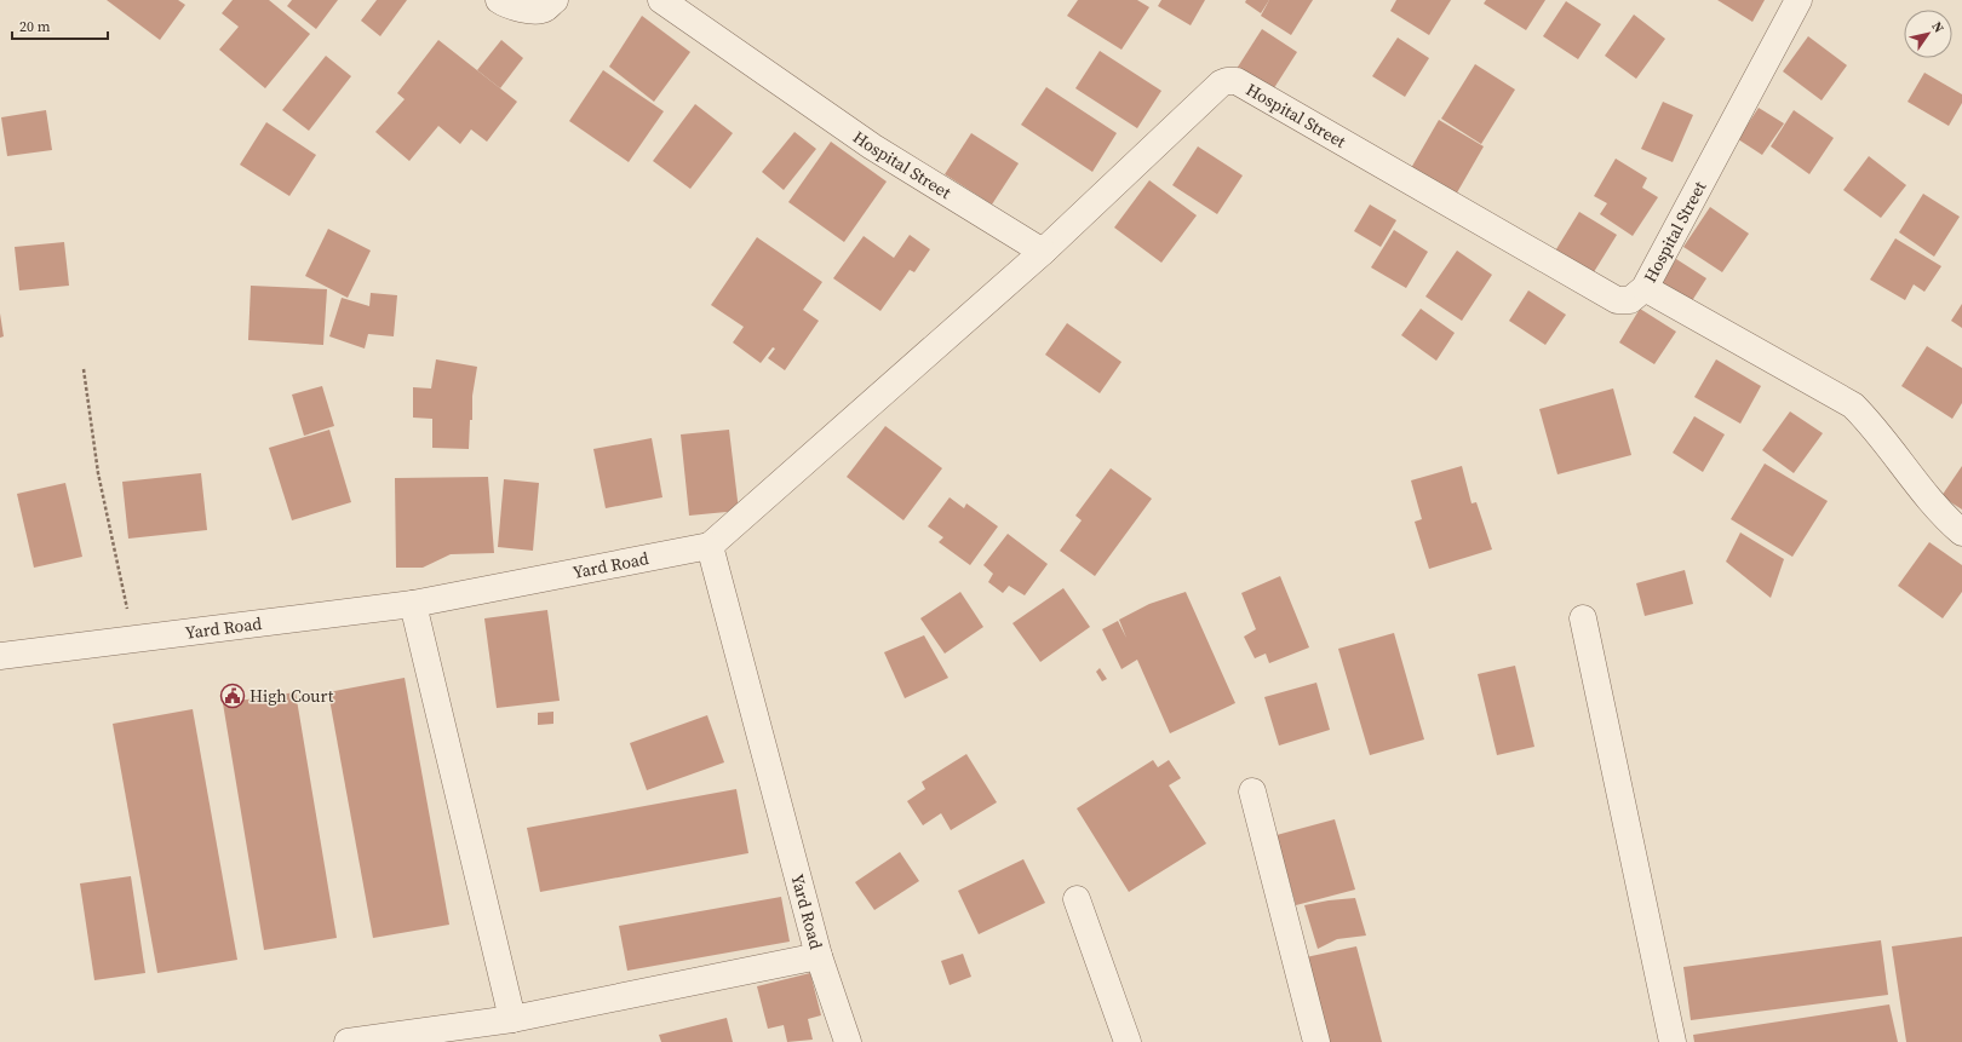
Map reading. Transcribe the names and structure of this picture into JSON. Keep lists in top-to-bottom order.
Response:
{
  "streets": {
    "street": ["Hospital Street", "Yard Road"]
  },
  "places": {
    "public building": ["High Court"]
  },
  "scale_bar": "20 m",
  "north": "top right"
}
